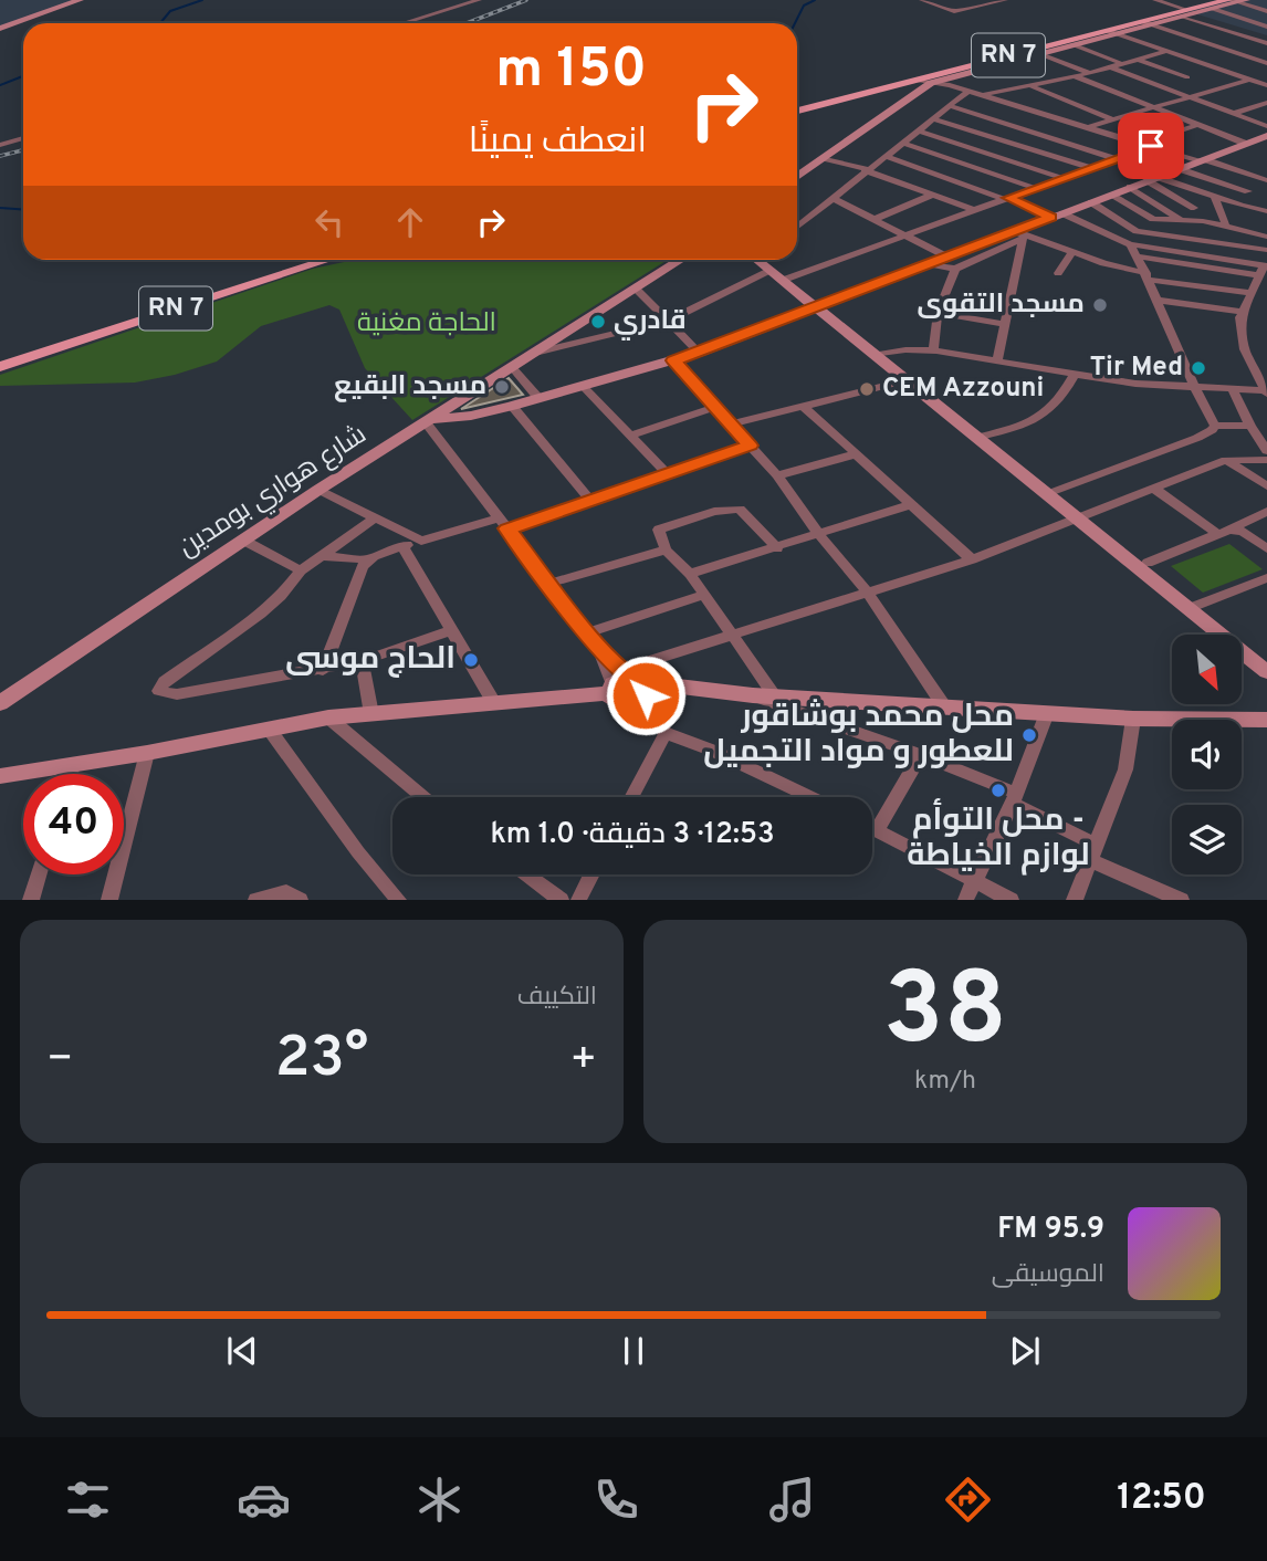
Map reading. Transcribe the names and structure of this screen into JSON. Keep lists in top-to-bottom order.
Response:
{
  "streets": {
    "main road": ["RN 7"],
    "street": ["شارع هواري بومدين"]
  },
  "parks": ["الحاجة مغنية"],
  "places": [
    "مسجد التقوى",
    "قادري",
    "Tir Med",
    "مسجد البقيع",
    "CEM Azzouni",
    "الحاج موسى",
    "محل محمد بوشاقور للعطور و مواد التجميل",
    "محل التوأم - لوازم الخياطة"
  ],
  "north": "bottom right",
  "page": {
    "turn": ["150 m", "انعطف يمينًا"],
    "limit": "40",
    "trip": "12:53 · 3 دقيقة · 1.0 km",
    "tile": [
      ["38", "km/h"],
      "التكييف"
    ],
    "heat": ["−", "23°", "+"],
    "song": ["95.9 FM", "الموسيقى"],
    "tabs": "12:50"
  }
}
